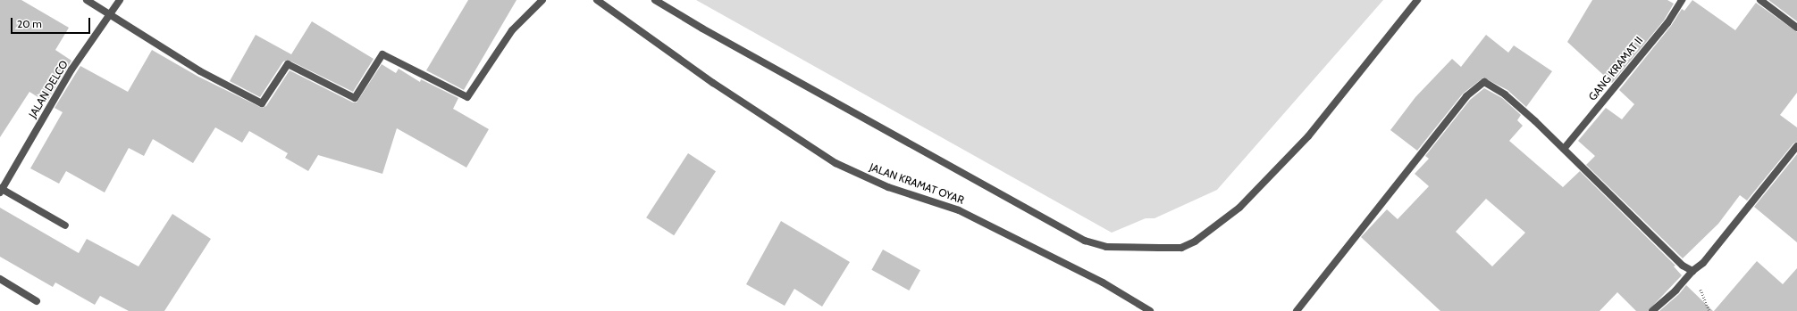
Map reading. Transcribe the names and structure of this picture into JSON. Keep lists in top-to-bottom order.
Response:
{
  "streets": {
    "street": ["GANG KRAMAT II", "JALAN DELCO", "JALAN KRAMAT OYAR"]
  },
  "scale_bar": "20 m"
}
